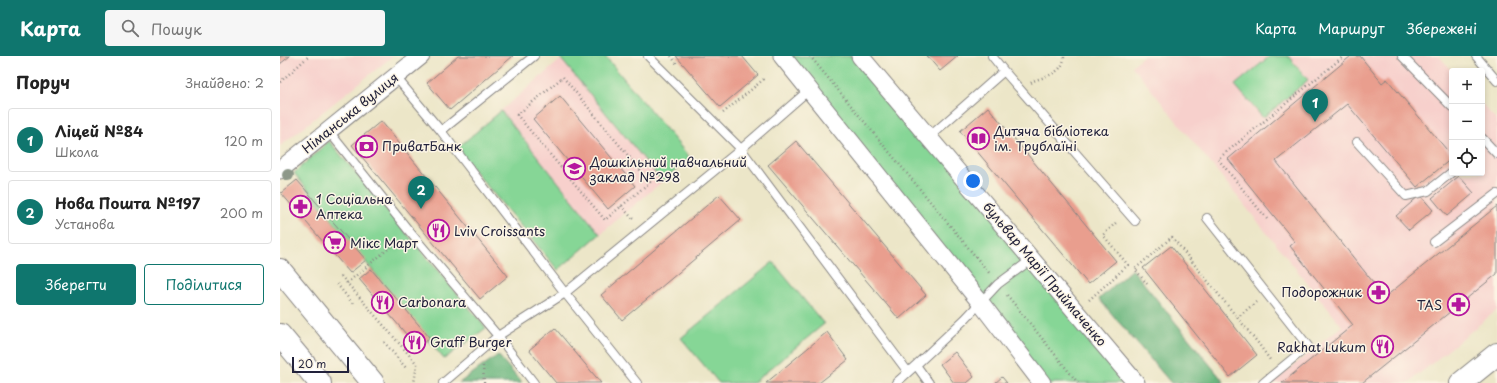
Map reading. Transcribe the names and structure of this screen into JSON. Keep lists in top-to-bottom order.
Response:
{
  "streets": {
    "street": ["Німанська вулиця", "бульвар Марії Приймаченко"]
  },
  "places": {
    "library": ["Дитяча бібліотека ім. Трублаїні"],
    "bank": ["ПриватБанк"],
    "school or university": ["Дошкільний навчальний заклад №298"],
    "pharmacy": ["1 Соціальна Аптека", "Подорожник", "TAS"],
    "restaurant": [
      "Lviv Croissants",
      "Carbonara",
      "Graff Burger",
      "Rakhat Lukum"
    ],
    "supermarket": ["Мікс Март"]
  },
  "scale_bar": "20 m",
  "page": {
    "header": "Карта",
    "search": "Пошук",
    "nav": ["Карта", "Маршрут", "Збережені"],
    "heading": ["Поруч", "Знайдено: 2"],
    "map_buttons": ["+", "−"],
    "pins": ["1", "2"],
    "list": [
      {
        "mark": "1",
        "name": "Ліцей №84",
        "note": "Школа",
        "value": "120 m"
      },
      {
        "mark": "2",
        "name": "Нова Пошта №197",
        "note": "Установа",
        "value": "200 m"
      }
    ],
    "buttons": ["Зберегти", "Поділитися"],
    "scale": "20 m"
  }
}
